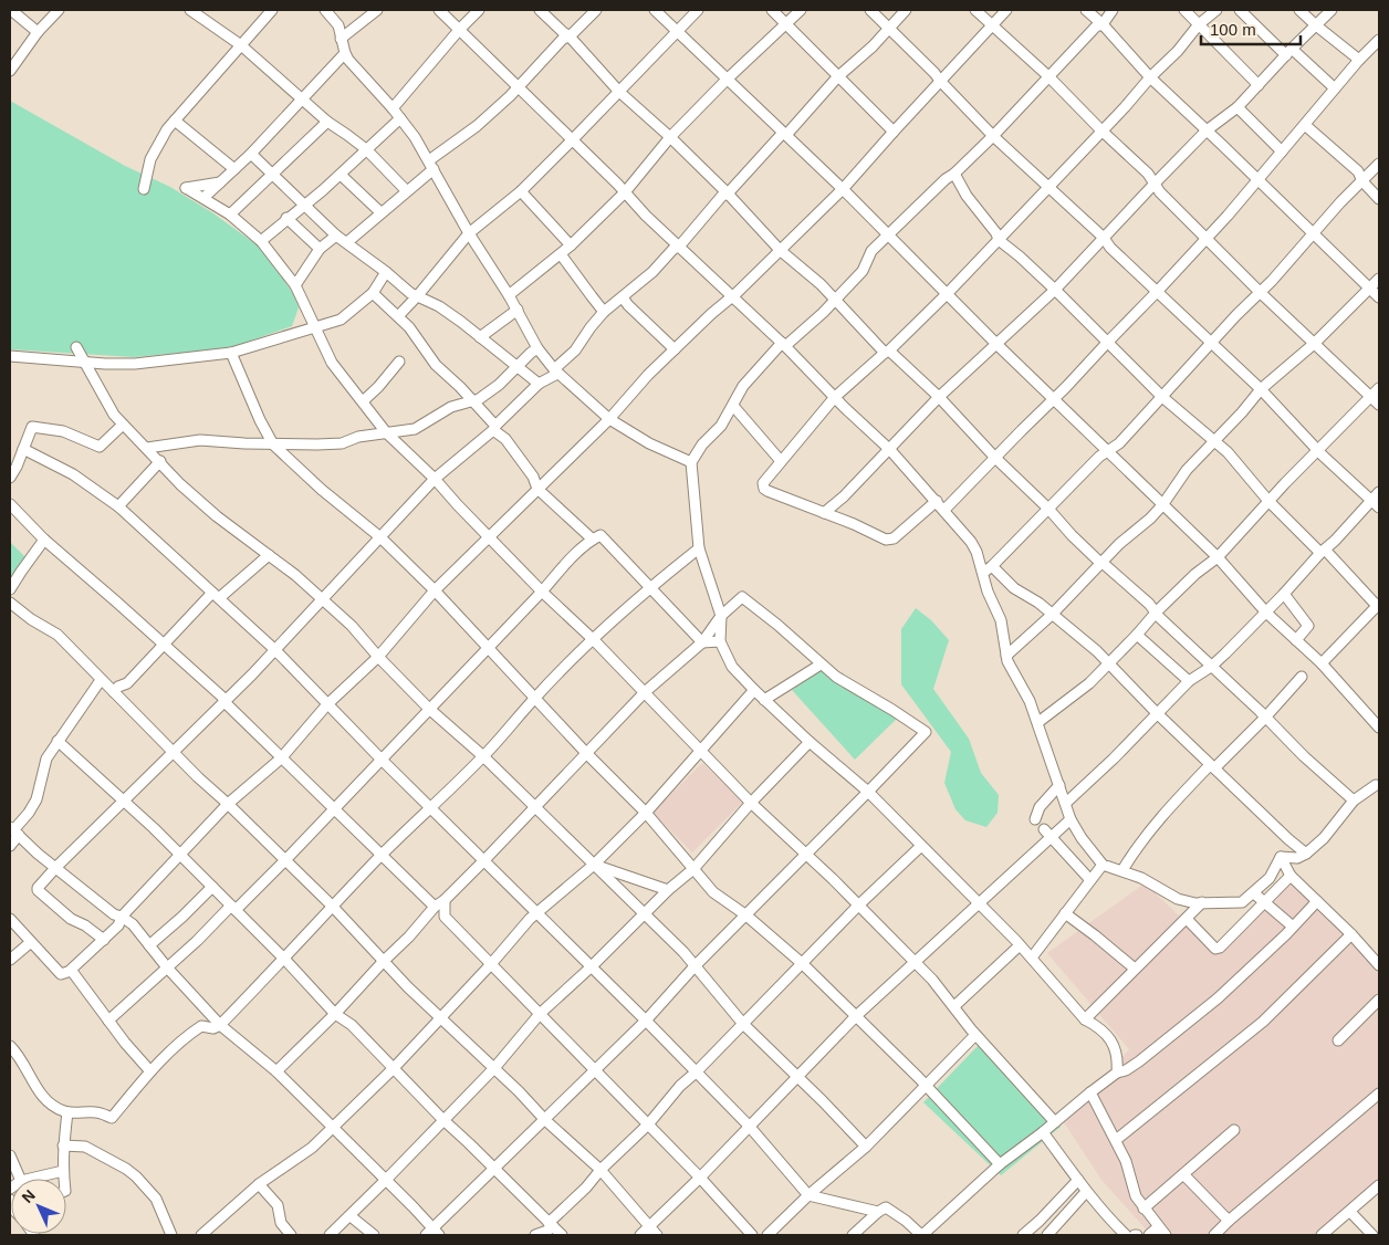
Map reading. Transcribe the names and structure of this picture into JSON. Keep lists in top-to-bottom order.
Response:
{
  "scale_bar": "100 m",
  "north": "top left"
}
